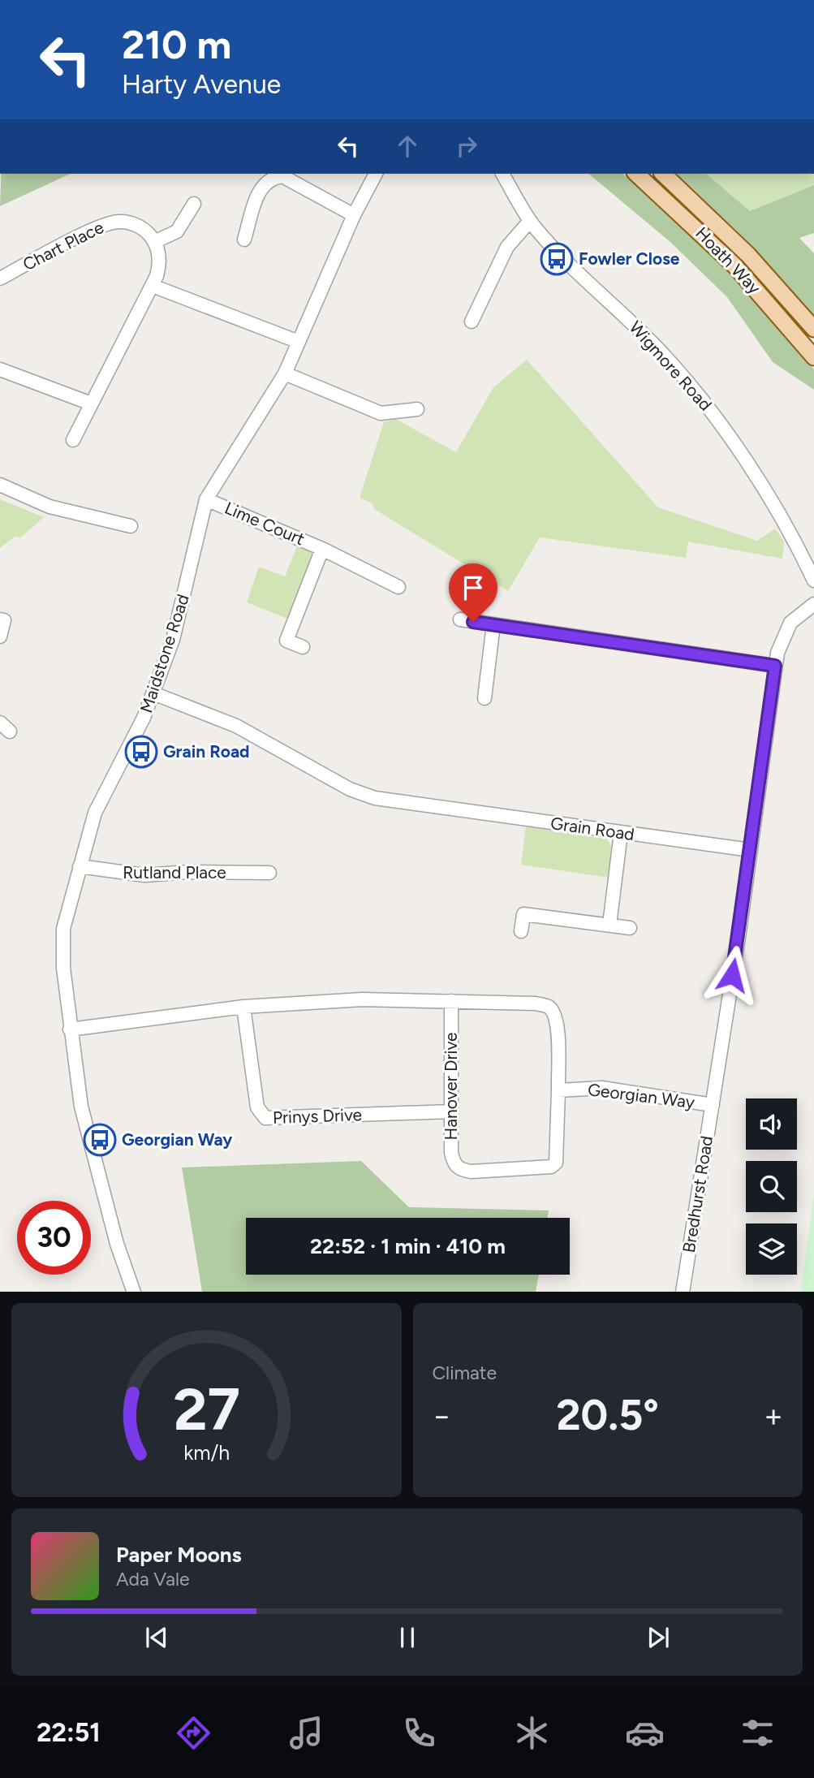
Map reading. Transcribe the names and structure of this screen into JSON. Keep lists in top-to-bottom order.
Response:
{
  "streets": {
    "main road": ["Hoath Way"],
    "street": [
      "Chart Place",
      "Wigmore Road",
      "Lime Court",
      "Maidstone Road",
      "Grain Road",
      "Rutland Place",
      "Hanover Drive",
      "Georgian Way",
      "Prinys Drive",
      "Bredhurst Road"
    ]
  },
  "crossings": [
    ["Lime Court", "Maidstone Road"],
    ["Maidstone Road", "Grain Road"],
    ["Maidstone Road", "Rutland Place"],
    ["Grain Road", "Bredhurst Road"],
    ["Hanover Drive", "Georgian Way"],
    ["Hanover Drive", "Prinys Drive"],
    ["Georgian Way", "Bredhurst Road"]
  ],
  "places": {
    "bus stop": ["Fowler Close", "Grain Road", "Georgian Way"]
  },
  "page": {
    "turn": ["210 m", "Harty Avenue"],
    "limit": "30",
    "trip": "22:52 · 1 min · 410 m",
    "tile": "Climate",
    "heat": ["−", "20.5°", "+"],
    "song": ["Paper Moons", "Ada Vale"],
    "tabs": "22:51",
    "gauge": ["27", "km/h"]
  }
}
